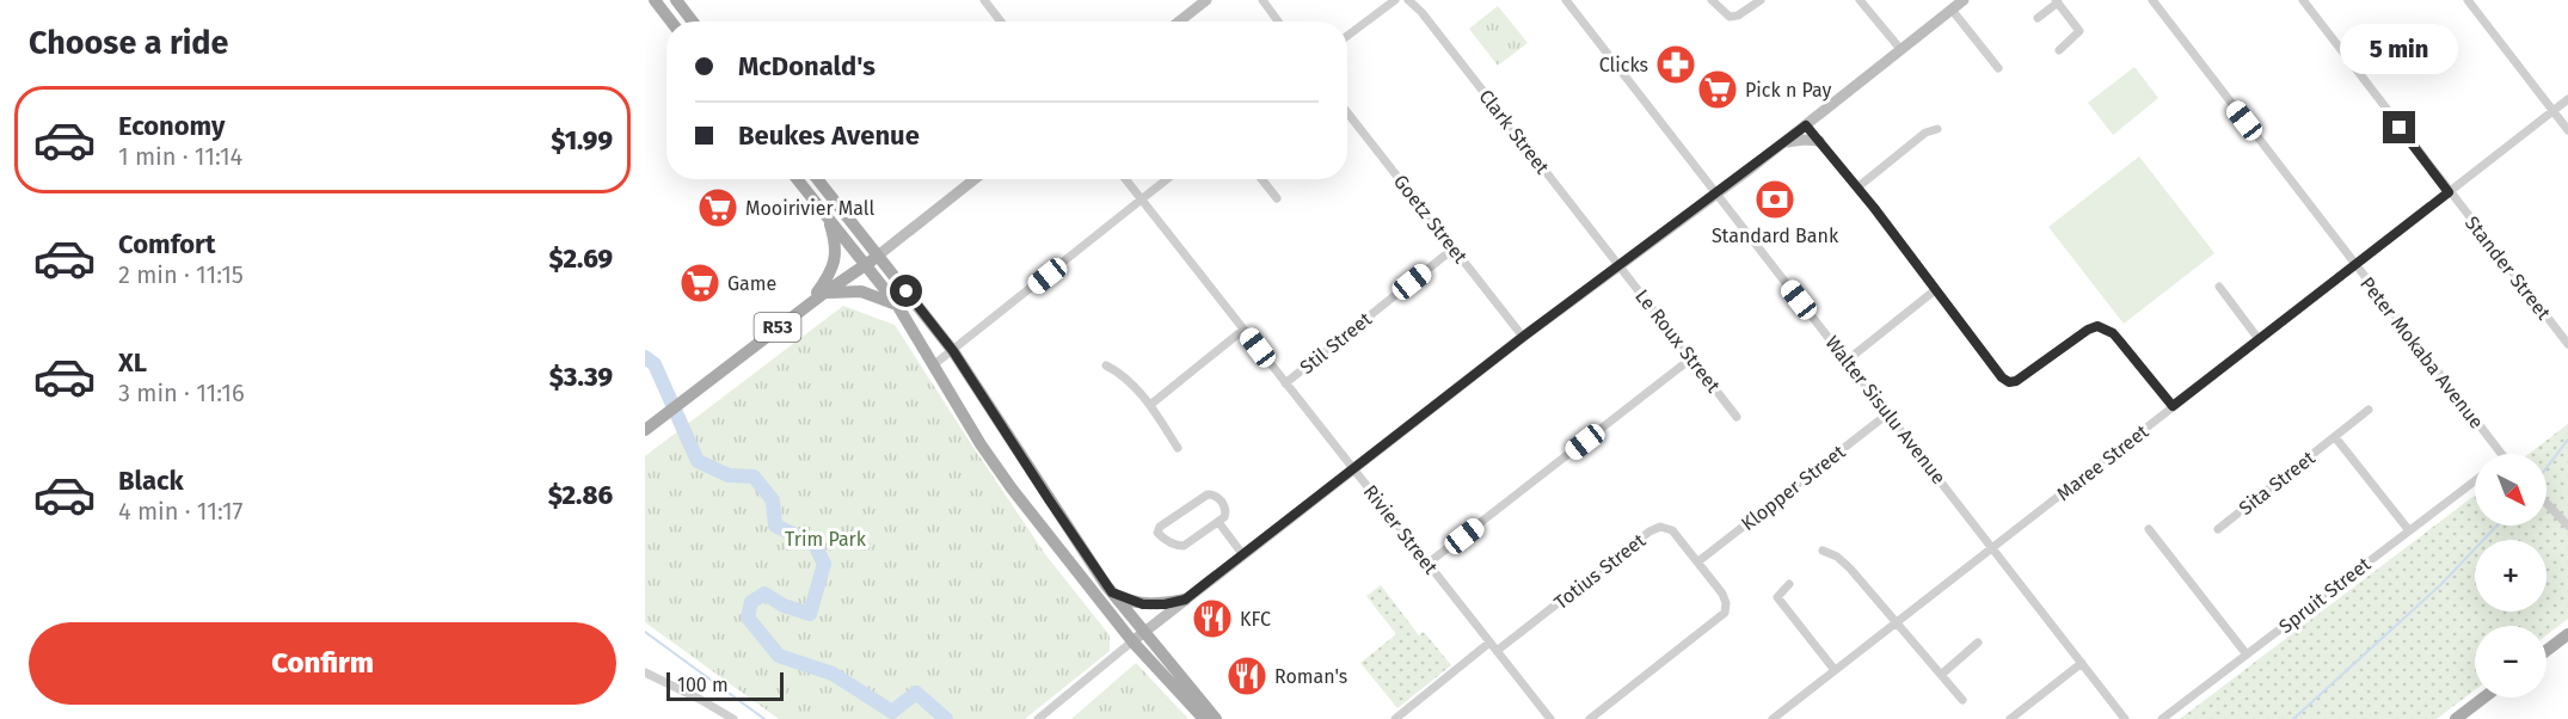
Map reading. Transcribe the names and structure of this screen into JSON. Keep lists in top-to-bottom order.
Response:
{
  "streets": {
    "main road": ["R53"],
    "street": [
      "Clark Street",
      "Goetz Street",
      "Stander Street",
      "Le Roux Street",
      "Stil Street",
      "Peter Mokaba Avenue",
      "Walter Sisulu Avenue",
      "Maree Street",
      "Sita Street",
      "Klopper Street",
      "Rivier Street",
      "Totius Street",
      "Spruit Street"
    ]
  },
  "crossings": [
    ["Clark Street", "Le Roux Street"],
    ["Goetz Street", "Stil Street"],
    ["Stander Street", "Maree Street"],
    ["Stil Street", "Rivier Street"],
    ["Peter Mokaba Avenue", "Maree Street"],
    ["Walter Sisulu Avenue", "Maree Street"],
    ["Walter Sisulu Avenue", "Klopper Street"],
    ["Sita Street", "Spruit Street"],
    ["Klopper Street", "Totius Street"],
    ["Rivier Street", "Totius Street"]
  ],
  "parks": ["Trim Park"],
  "places": {
    "pharmacy": ["Clicks"],
    "supermarket": ["Pick n Pay", "Mooirivier Mall", "Game"],
    "bank": ["Standard Bank"],
    "restaurant": ["KFC", "Roman's"]
  },
  "scale_bar": "100 m",
  "north": "bottom right",
  "page": {
    "heading": "Choose a ride",
    "banner": ["McDonald's", "Beukes Avenue"],
    "bubble": "5 min",
    "list": [
      {
        "name": "Economy",
        "note": "1 min · 11:14",
        "value": "$1.99"
      },
      {
        "name": "Comfort",
        "note": "2 min · 11:15",
        "value": "$2.69"
      },
      {
        "name": "XL",
        "note": "3 min · 11:16",
        "value": "$3.39"
      },
      {
        "name": "Black",
        "note": "4 min · 11:17",
        "value": "$2.86"
      }
    ],
    "map_buttons": ["+", "−"],
    "buttons": "Confirm",
    "scale": "100 m"
  }
}
